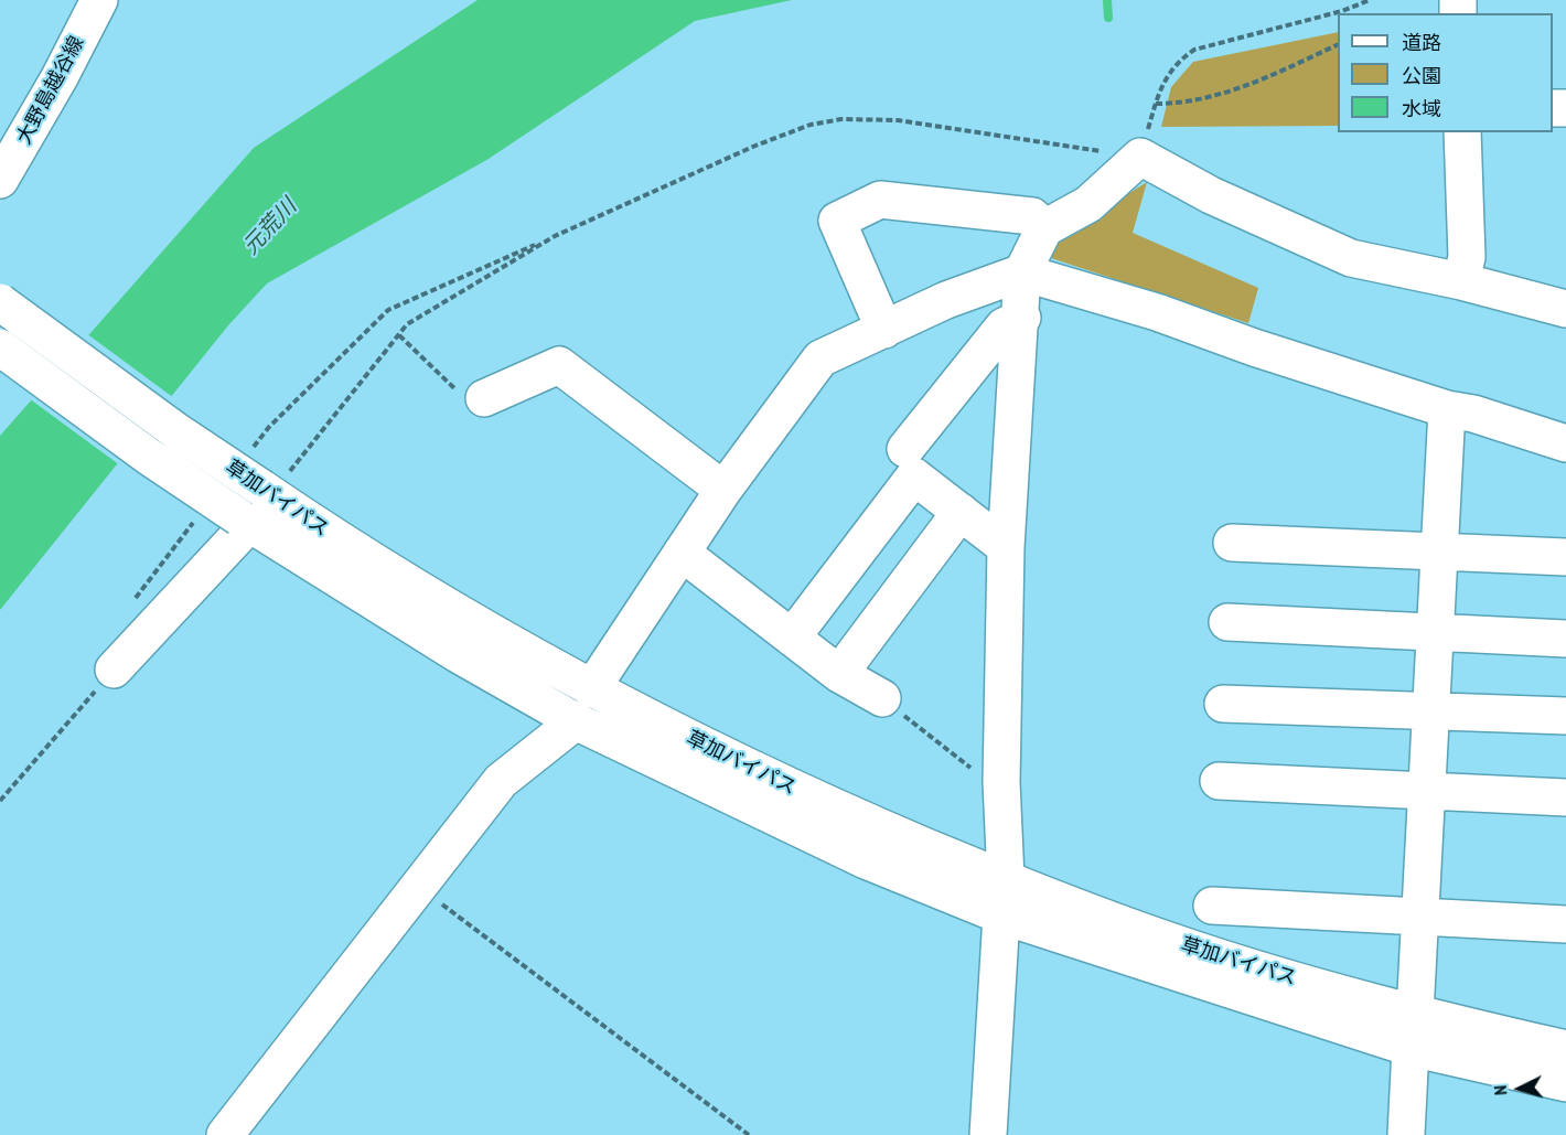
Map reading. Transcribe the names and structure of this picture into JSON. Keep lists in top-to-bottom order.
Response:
{
  "streets": {
    "main road": ["大野島越谷線", "草加バイパス"]
  },
  "water": ["元荒川"],
  "legend": ["道路", "公園", "水域"],
  "north": "left"
}
